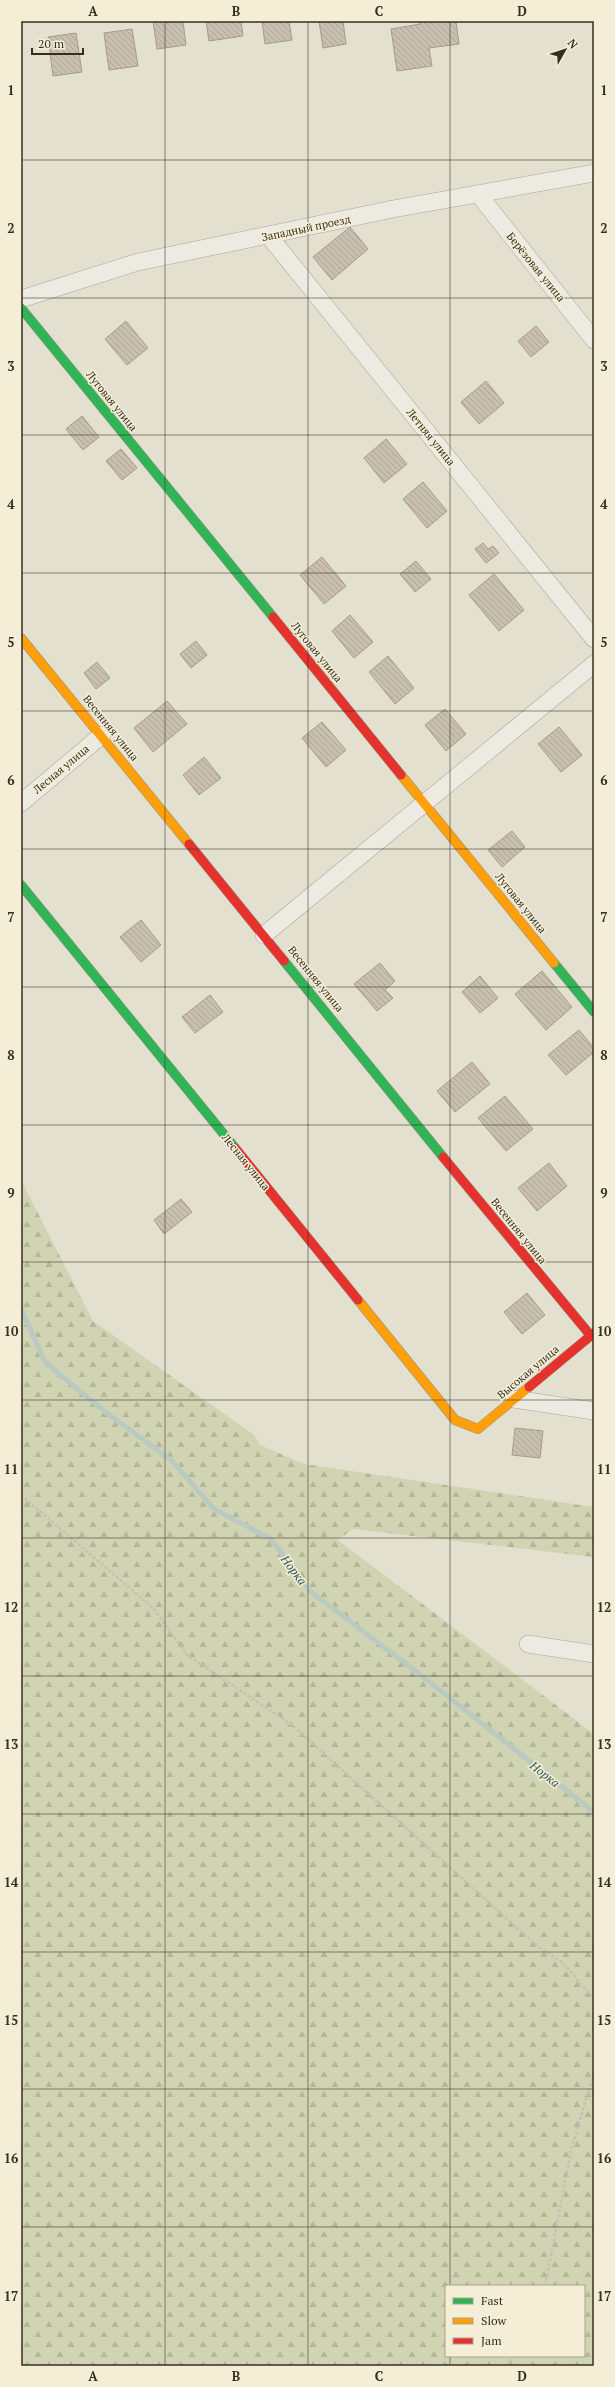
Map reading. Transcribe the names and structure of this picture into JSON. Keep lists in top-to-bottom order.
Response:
{
  "streets": {
    "street": [
      "Западный проезд",
      "Берёзовая улица",
      "Луговая улица",
      "Летняя улица",
      "Весенняя улица",
      "Лесная улица",
      "Высокая улица"
    ]
  },
  "crossings": [
    ["Западный проезд", "Берёзовая улица"],
    ["Западный проезд", "Летняя улица"],
    ["Весенняя улица", "Лесная улица"],
    ["Весенняя улица", "Высокая улица"],
    ["Лесная улица", "Высокая улица"]
  ],
  "water": ["Норка"],
  "legend": ["Fast", "Slow", "Jam"],
  "scale_bar": "20 m",
  "north": "top right",
  "grid": {
    "columns": [
      "A",
      "B",
      "C",
      "D"
    ],
    "rows": [
      "1",
      "2",
      "3",
      "4",
      "5",
      "6",
      "7",
      "8",
      "9",
      "10",
      "11",
      "12",
      "13",
      "14",
      "15",
      "16",
      "17"
    ]
  }
}
